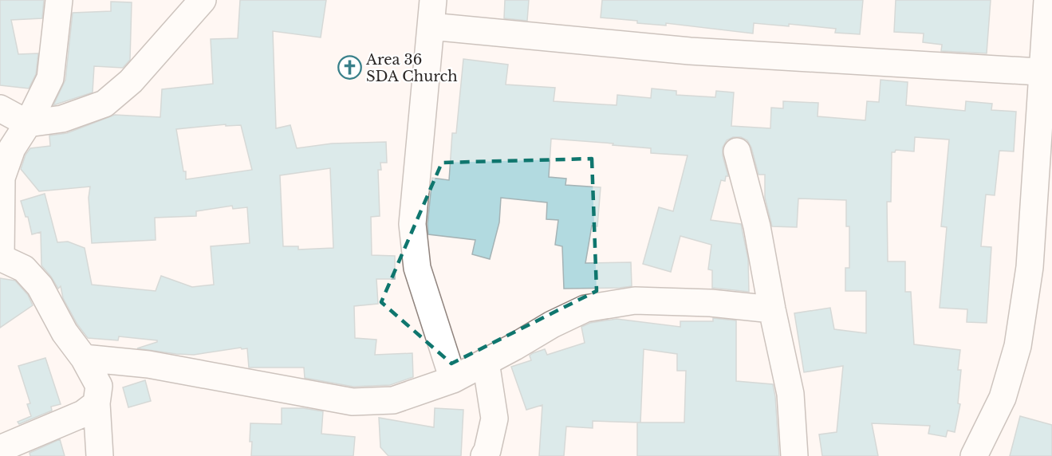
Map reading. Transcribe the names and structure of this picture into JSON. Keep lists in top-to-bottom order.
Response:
{
  "places": {
    "church": ["Area 36 SDA Church"]
  }
}
